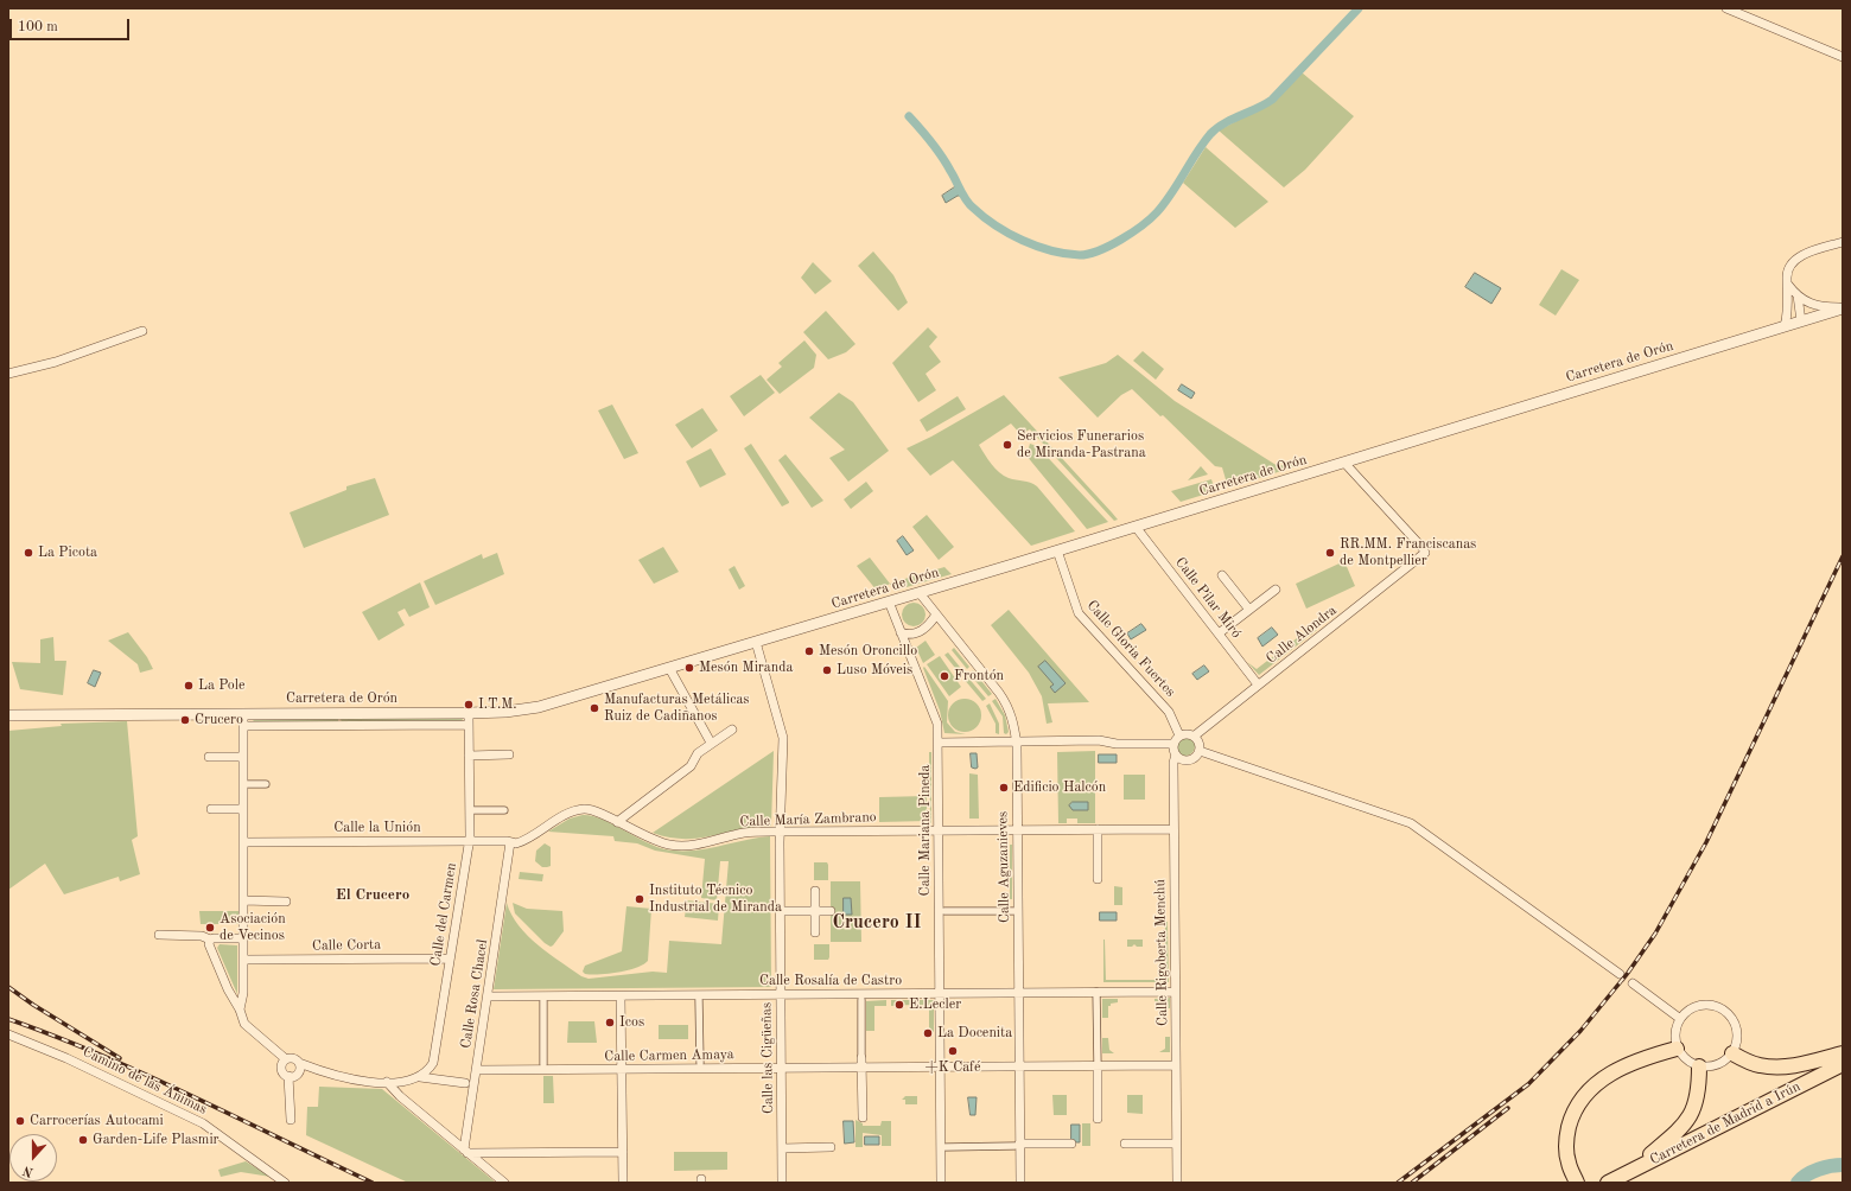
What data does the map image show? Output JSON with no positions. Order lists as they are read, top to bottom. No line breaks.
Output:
{"streets":{"highway":["Carretera de Madrid a Irún"],"street":["Carretera de Orón","Calle Pilar Miró","Calle Alondra","Calle Gloria Fuertes","Calle María Zambrano","Calle la Unión","Calle Mariana Pineda","Calle Aguzanieves","Calle del Carmen","Calle Corta","Calle Rigoberta Menchú","Calle Rosalía de Castro","Calle Rosa Chacel","Calle Carmen Amaya","Calle las Cigüeñas","Camino de las Ánimas"]},"crossings":[["Carretera de Orón","Calle Pilar Miró"],["Carretera de Orón","Calle Alondra"],["Carretera de Orón","Calle Gloria Fuertes"],["Carretera de Orón","Calle Mariana Pineda"],["Carretera de Orón","Calle Aguzanieves"],["Carretera de Orón","Calle del Carmen"],["Carretera de Orón","Calle las Cigüeñas"],["Calle Pilar Miró","Calle Alondra"],["Calle Alondra","Calle Gloria Fuertes"],["Calle Alondra","Calle Rigoberta Menchú"],["Calle Gloria Fuertes","Calle Rigoberta Menchú"],["Calle María Zambrano","Calle la Unión"],["Calle María Zambrano","Calle Mariana Pineda"],["Calle María Zambrano","Calle Aguzanieves"],["Calle María Zambrano","Calle Rigoberta Menchú"],["Calle María Zambrano","Calle Rosa Chacel"],["Calle María Zambrano","Calle las Cigüeñas"],["Calle la Unión","Calle del Carmen"],["Calle la Unión","Calle Rosa Chacel"],["Calle Mariana Pineda","Calle Rosalía de Castro"],["Calle Mariana Pineda","Calle Carmen Amaya"],["Calle Aguzanieves","Calle Rosalía de Castro"],["Calle Aguzanieves","Calle Carmen Amaya"],["Calle del Carmen","Calle Corta"],["Calle Rigoberta Menchú","Calle Rosalía de Castro"],["Calle Rigoberta Menchú","Calle Carmen Amaya"],["Calle Rosalía de Castro","Calle Rosa Chacel"],["Calle Rosalía de Castro","Calle las Cigüeñas"],["Calle Rosa Chacel","Calle Carmen Amaya"],["Calle Carmen Amaya","Calle las Cigüeñas"]],"districts":["El Crucero","Crucero II"],"places":["Servicios Funerarios de Miranda-Pastrana","La Picota","RR.MM. Franciscanas de Montpellier","Mesón Oroncillo","Mesón Miranda","Luso Móveis","Frontón","La Pole","I.T.M.","Manufacturas Metálicas Ruiz de Cadiñanos","Crucero","Edificio Halcón","Instituto Técnico Industrial de Miranda","Asociación de Vecinos","E.Lecler","Icos","La Docenita","+K Café","Carrocerías Autocami","Garden-Life Plasmir"],"scale_bar":"100 m","north":"bottom"}
